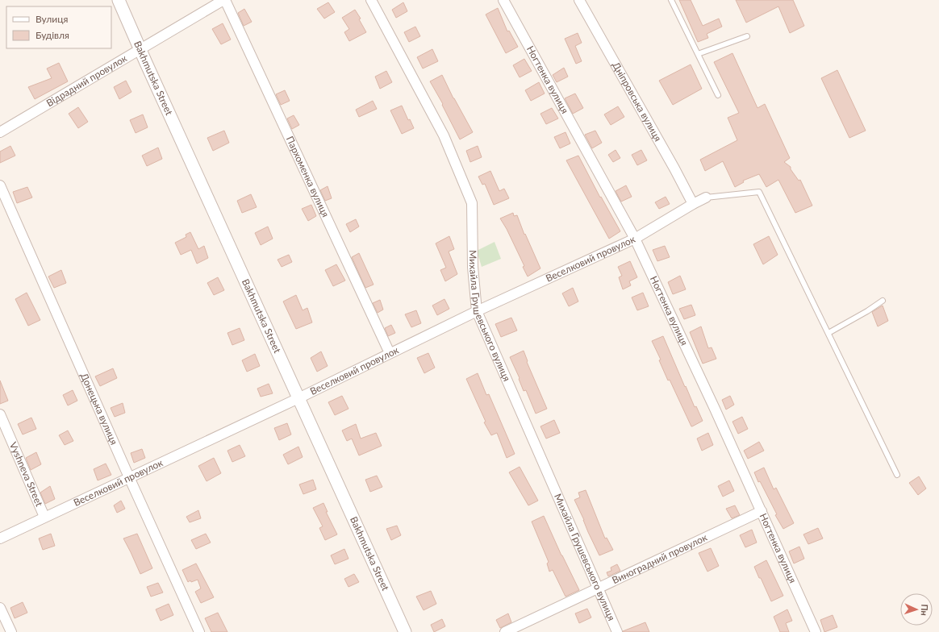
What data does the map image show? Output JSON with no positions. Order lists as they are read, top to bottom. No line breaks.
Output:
{"streets":{"street":["Bakhmutska Street","Ногтенка вулиця","Відрадний провулок","Дніпровська вулиця","Пархоменка вулиця","Веселковий провулок","Михайла Грушевського вулиця","Донецька вулиця","Vyshneva Street","Виноградний провулок"]},"crossings":[["Bakhmutska Street","Відрадний провулок"],["Bakhmutska Street","Веселковий провулок"],["Ногтенка вулиця","Веселковий провулок"],["Ногтенка вулиця","Виноградний провулок"],["Відрадний провулок","Пархоменка вулиця"],["Дніпровська вулиця","Веселковий провулок"],["Пархоменка вулиця","Веселковий провулок"],["Веселковий провулок","Михайла Грушевського вулиця"],["Веселковий провулок","Донецька вулиця"],["Веселковий провулок","Vyshneva Street"],["Михайла Грушевського вулиця","Виноградний провулок"]],"legend":["Вулиця","Будівля"],"north":"right"}
